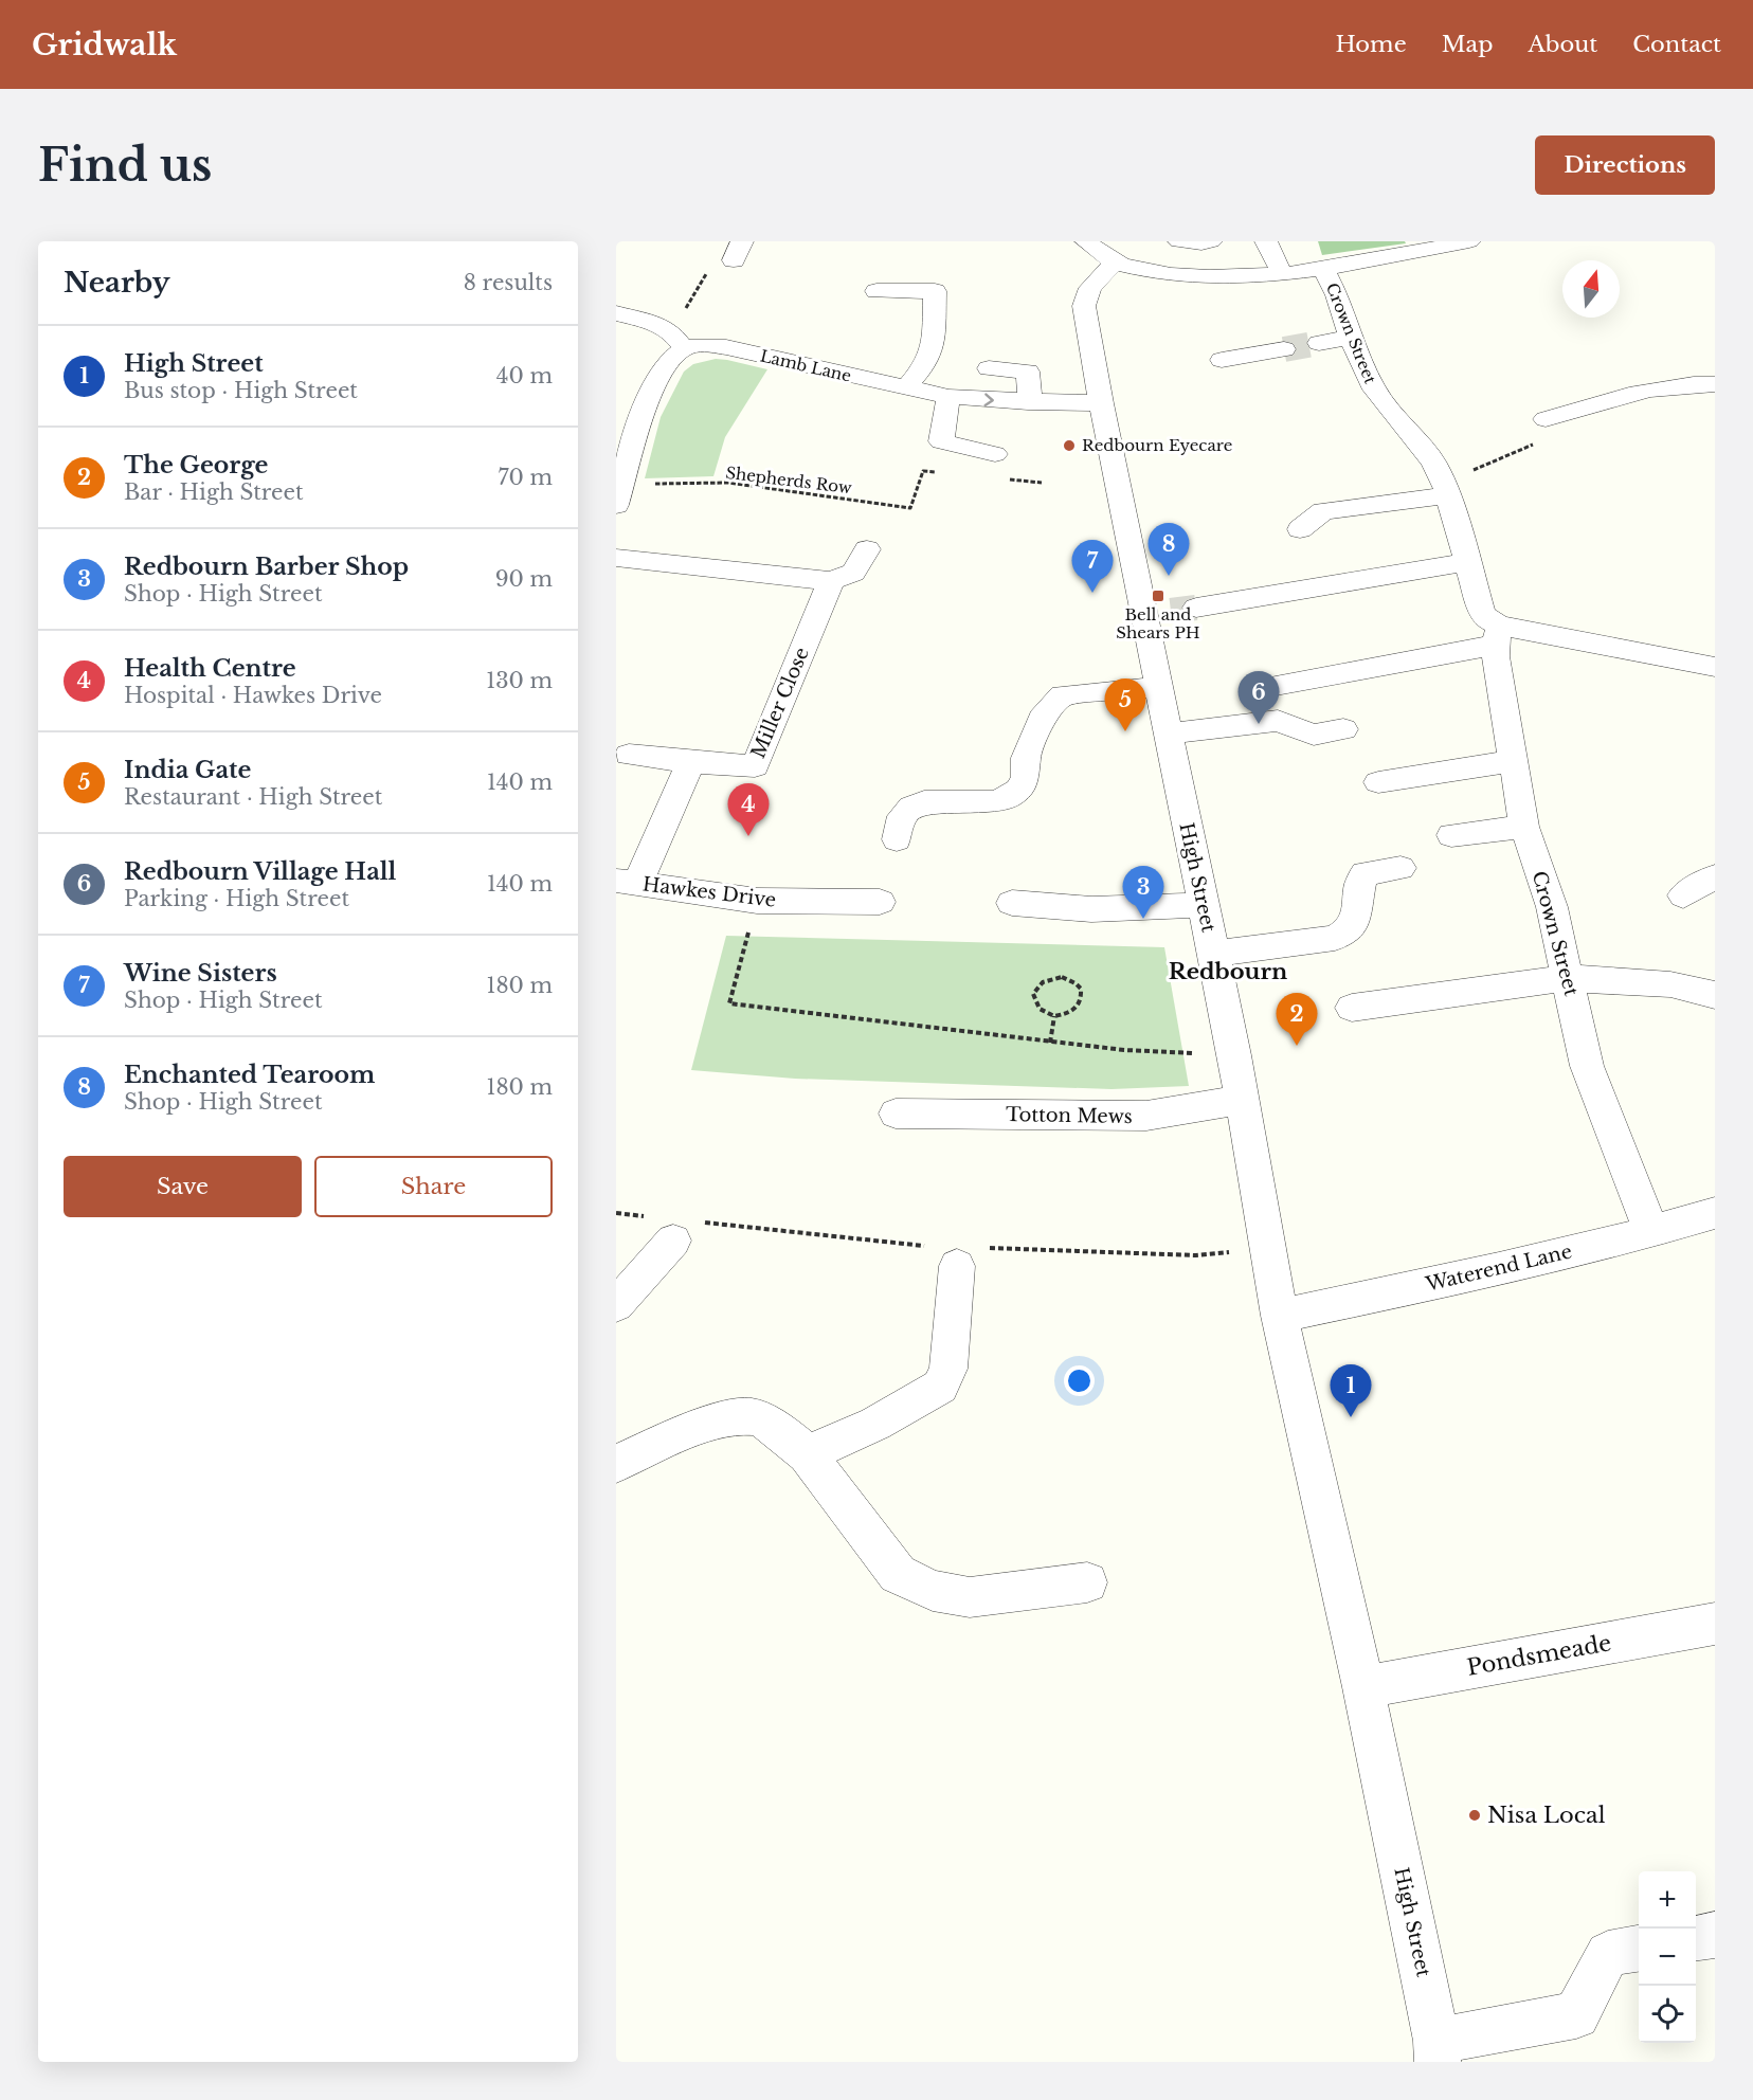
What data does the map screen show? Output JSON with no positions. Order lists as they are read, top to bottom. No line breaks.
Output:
{"streets":{"street":["Crown Street","Lamb Lane","Miller Close","High Street","Hawkes Drive","Totton Mews","Waterend Lane","Pondsmeade"],"path":["Shepherds Row"]},"crossings":[["Crown Street","Waterend Lane"],["Lamb Lane","High Street"],["High Street","Totton Mews"],["High Street","Waterend Lane"],["High Street","Pondsmeade"]],"districts":["Redbourn"],"places":{"other":["Redbourn Eyecare","Nisa Local"],"transit":["Bell and Shears PH"]},"north":"top","page":{"header":"Gridwalk","nav":["Home","Map","About","Contact"],"buttons":["Directions",["Save","Share"]],"title":"Find us","heading":["Nearby","8 results"],"list":[{"mark":"1","name":"High Street","note":"Bus stop · High Street","value":"40 m"},{"mark":"2","name":"The George","note":"Bar · High Street","value":"70 m"},{"mark":"3","name":"Redbourn Barber Shop","note":"Shop · High Street","value":"90 m"},{"mark":"4","name":"Health Centre","note":"Hospital · Hawkes Drive","value":"130 m"},{"mark":"5","name":"India Gate","note":"Restaurant · High Street","value":"140 m"},{"mark":"6","name":"Redbourn Village Hall","note":"Parking · High Street","value":"140 m"},{"mark":"7","name":"Wine Sisters","note":"Shop · High Street","value":"180 m"},{"mark":"8","name":"Enchanted Tearoom","note":"Shop · High Street","value":"180 m"}],"pins":["8","7","6","5","4","3","2","1"],"map_buttons":["+","−"]}}
